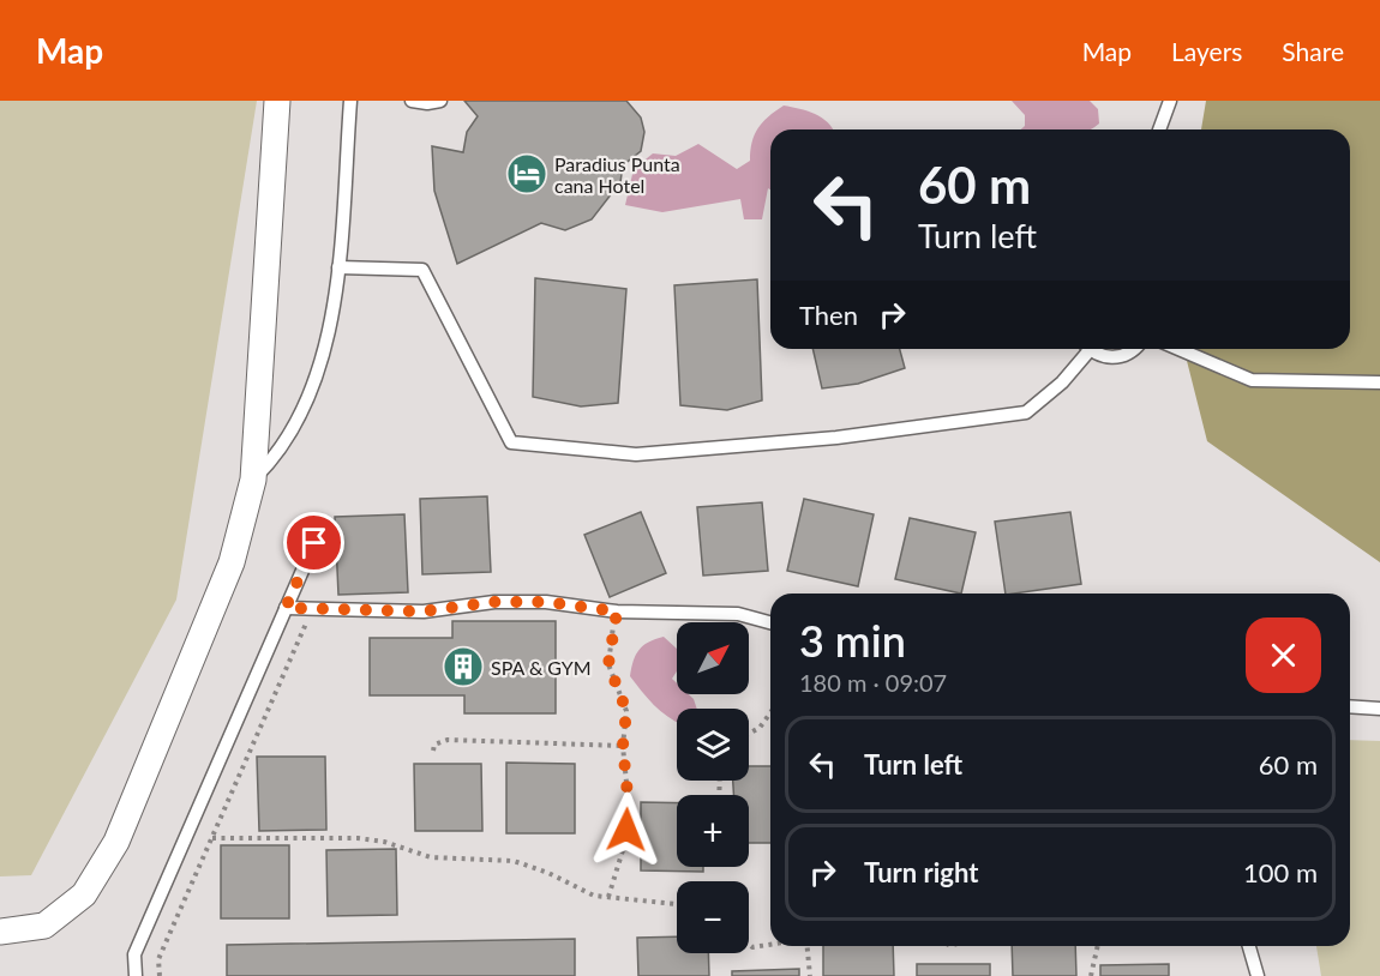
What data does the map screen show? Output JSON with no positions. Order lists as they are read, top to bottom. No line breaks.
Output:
{"places":{"hotel":["Paradius Punta cana Hotel"],"building":["SPA & GYM"]},"north":"top right","page":{"header":"Map","nav":["Map","Layers","Share"],"turn":["60 m","Turn left"],"then":"Then","heading":["3 min","180 m · 09:07"],"map_buttons":["+","−"],"list":[{"name":"Turn left","value":"60 m"},{"name":"Turn right","value":"100 m"}]}}
